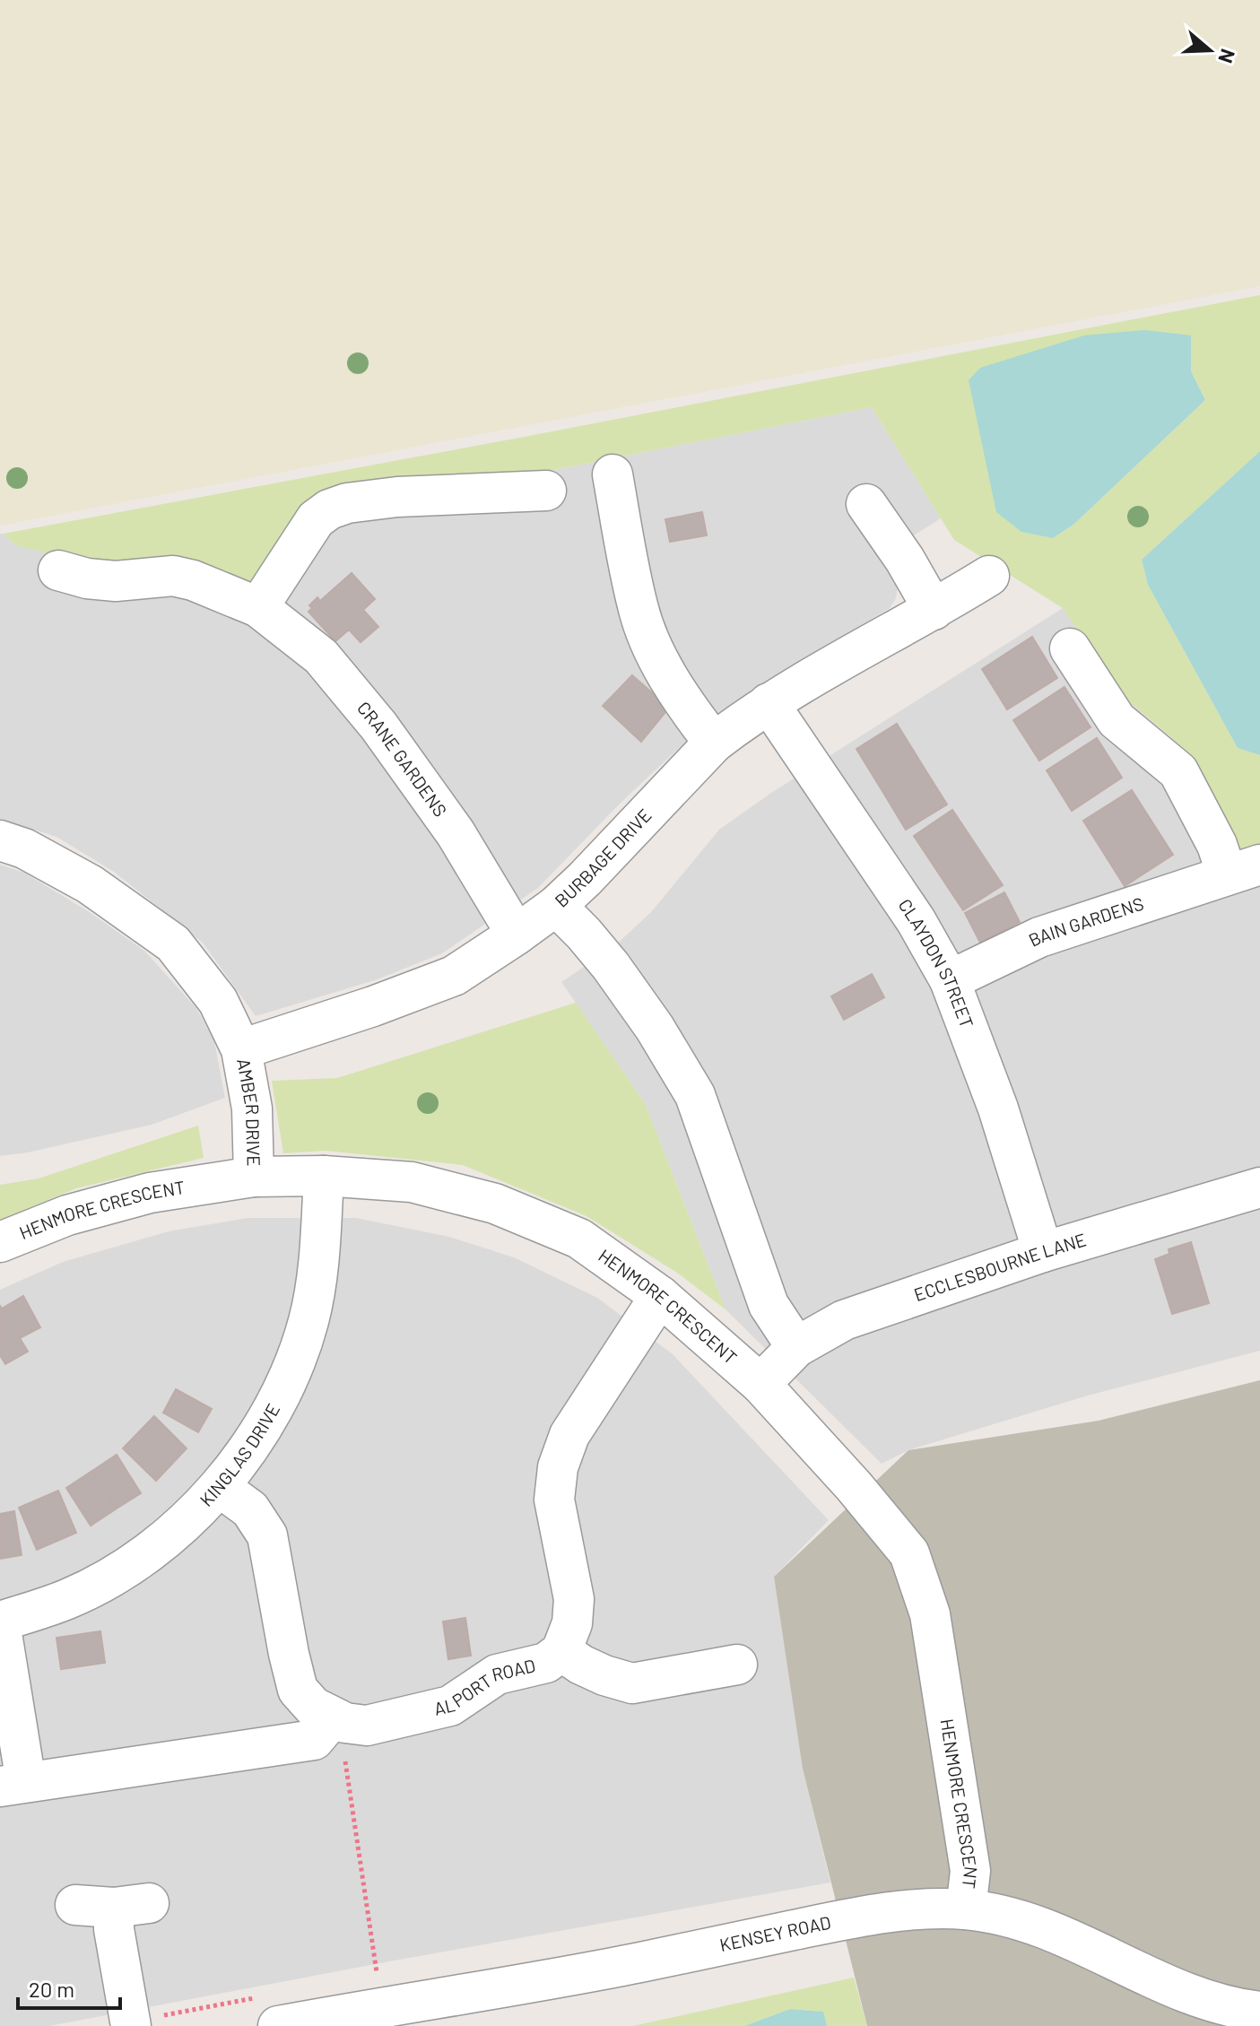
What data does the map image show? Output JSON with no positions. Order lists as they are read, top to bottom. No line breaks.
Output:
{"streets":{"street":["CRANE GARDENS","BURBAGE DRIVE","BAIN GARDENS","CLAYDON STREET","AMBER DRIVE","HENMORE CRESCENT","ECCLESBOURNE LANE","KINGLAS DRIVE","ALPORT ROAD","KENSEY ROAD"]},"crossings":[["CRANE GARDENS","BURBAGE DRIVE"],["BURBAGE DRIVE","CLAYDON STREET"],["BURBAGE DRIVE","AMBER DRIVE"],["BAIN GARDENS","CLAYDON STREET"],["CLAYDON STREET","ECCLESBOURNE LANE"],["AMBER DRIVE","HENMORE CRESCENT"],["HENMORE CRESCENT","ECCLESBOURNE LANE"],["HENMORE CRESCENT","KINGLAS DRIVE"],["HENMORE CRESCENT","KENSEY ROAD"]],"scale_bar":"20 m","north":"right"}
